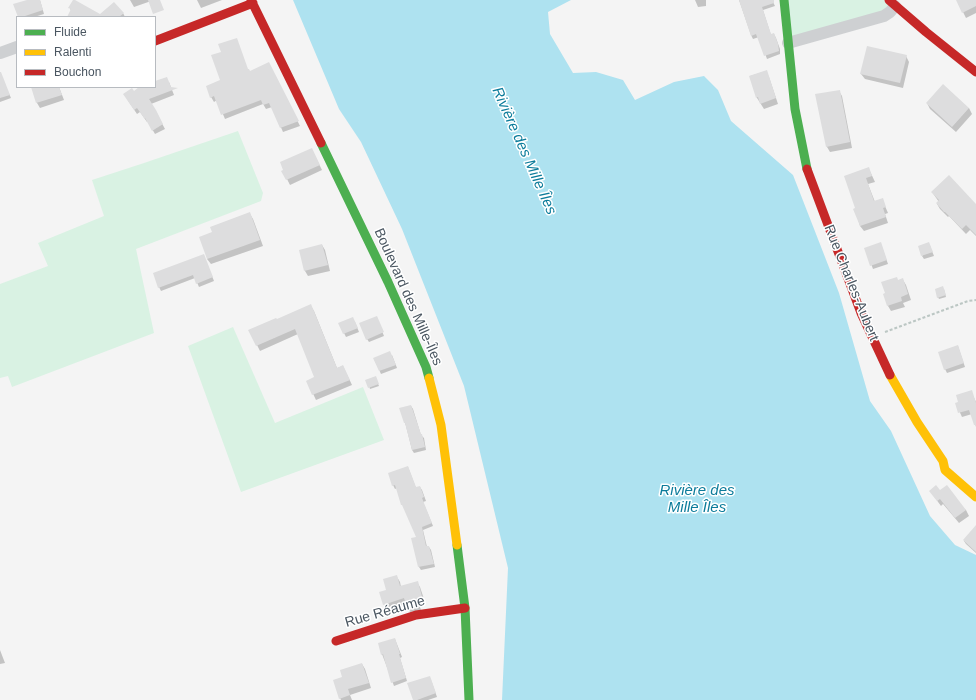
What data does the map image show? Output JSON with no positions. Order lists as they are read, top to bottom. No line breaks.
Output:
{"streets":{"street":["Rue Charles-Aubert","Boulevard des Mille-Îles","Rue Réaume"]},"crossings":[["Boulevard des Mille-Îles","Rue Réaume"]],"water":["Rivière des Mille Îles"],"legend":["Fluide","Ralenti","Bouchon"]}
